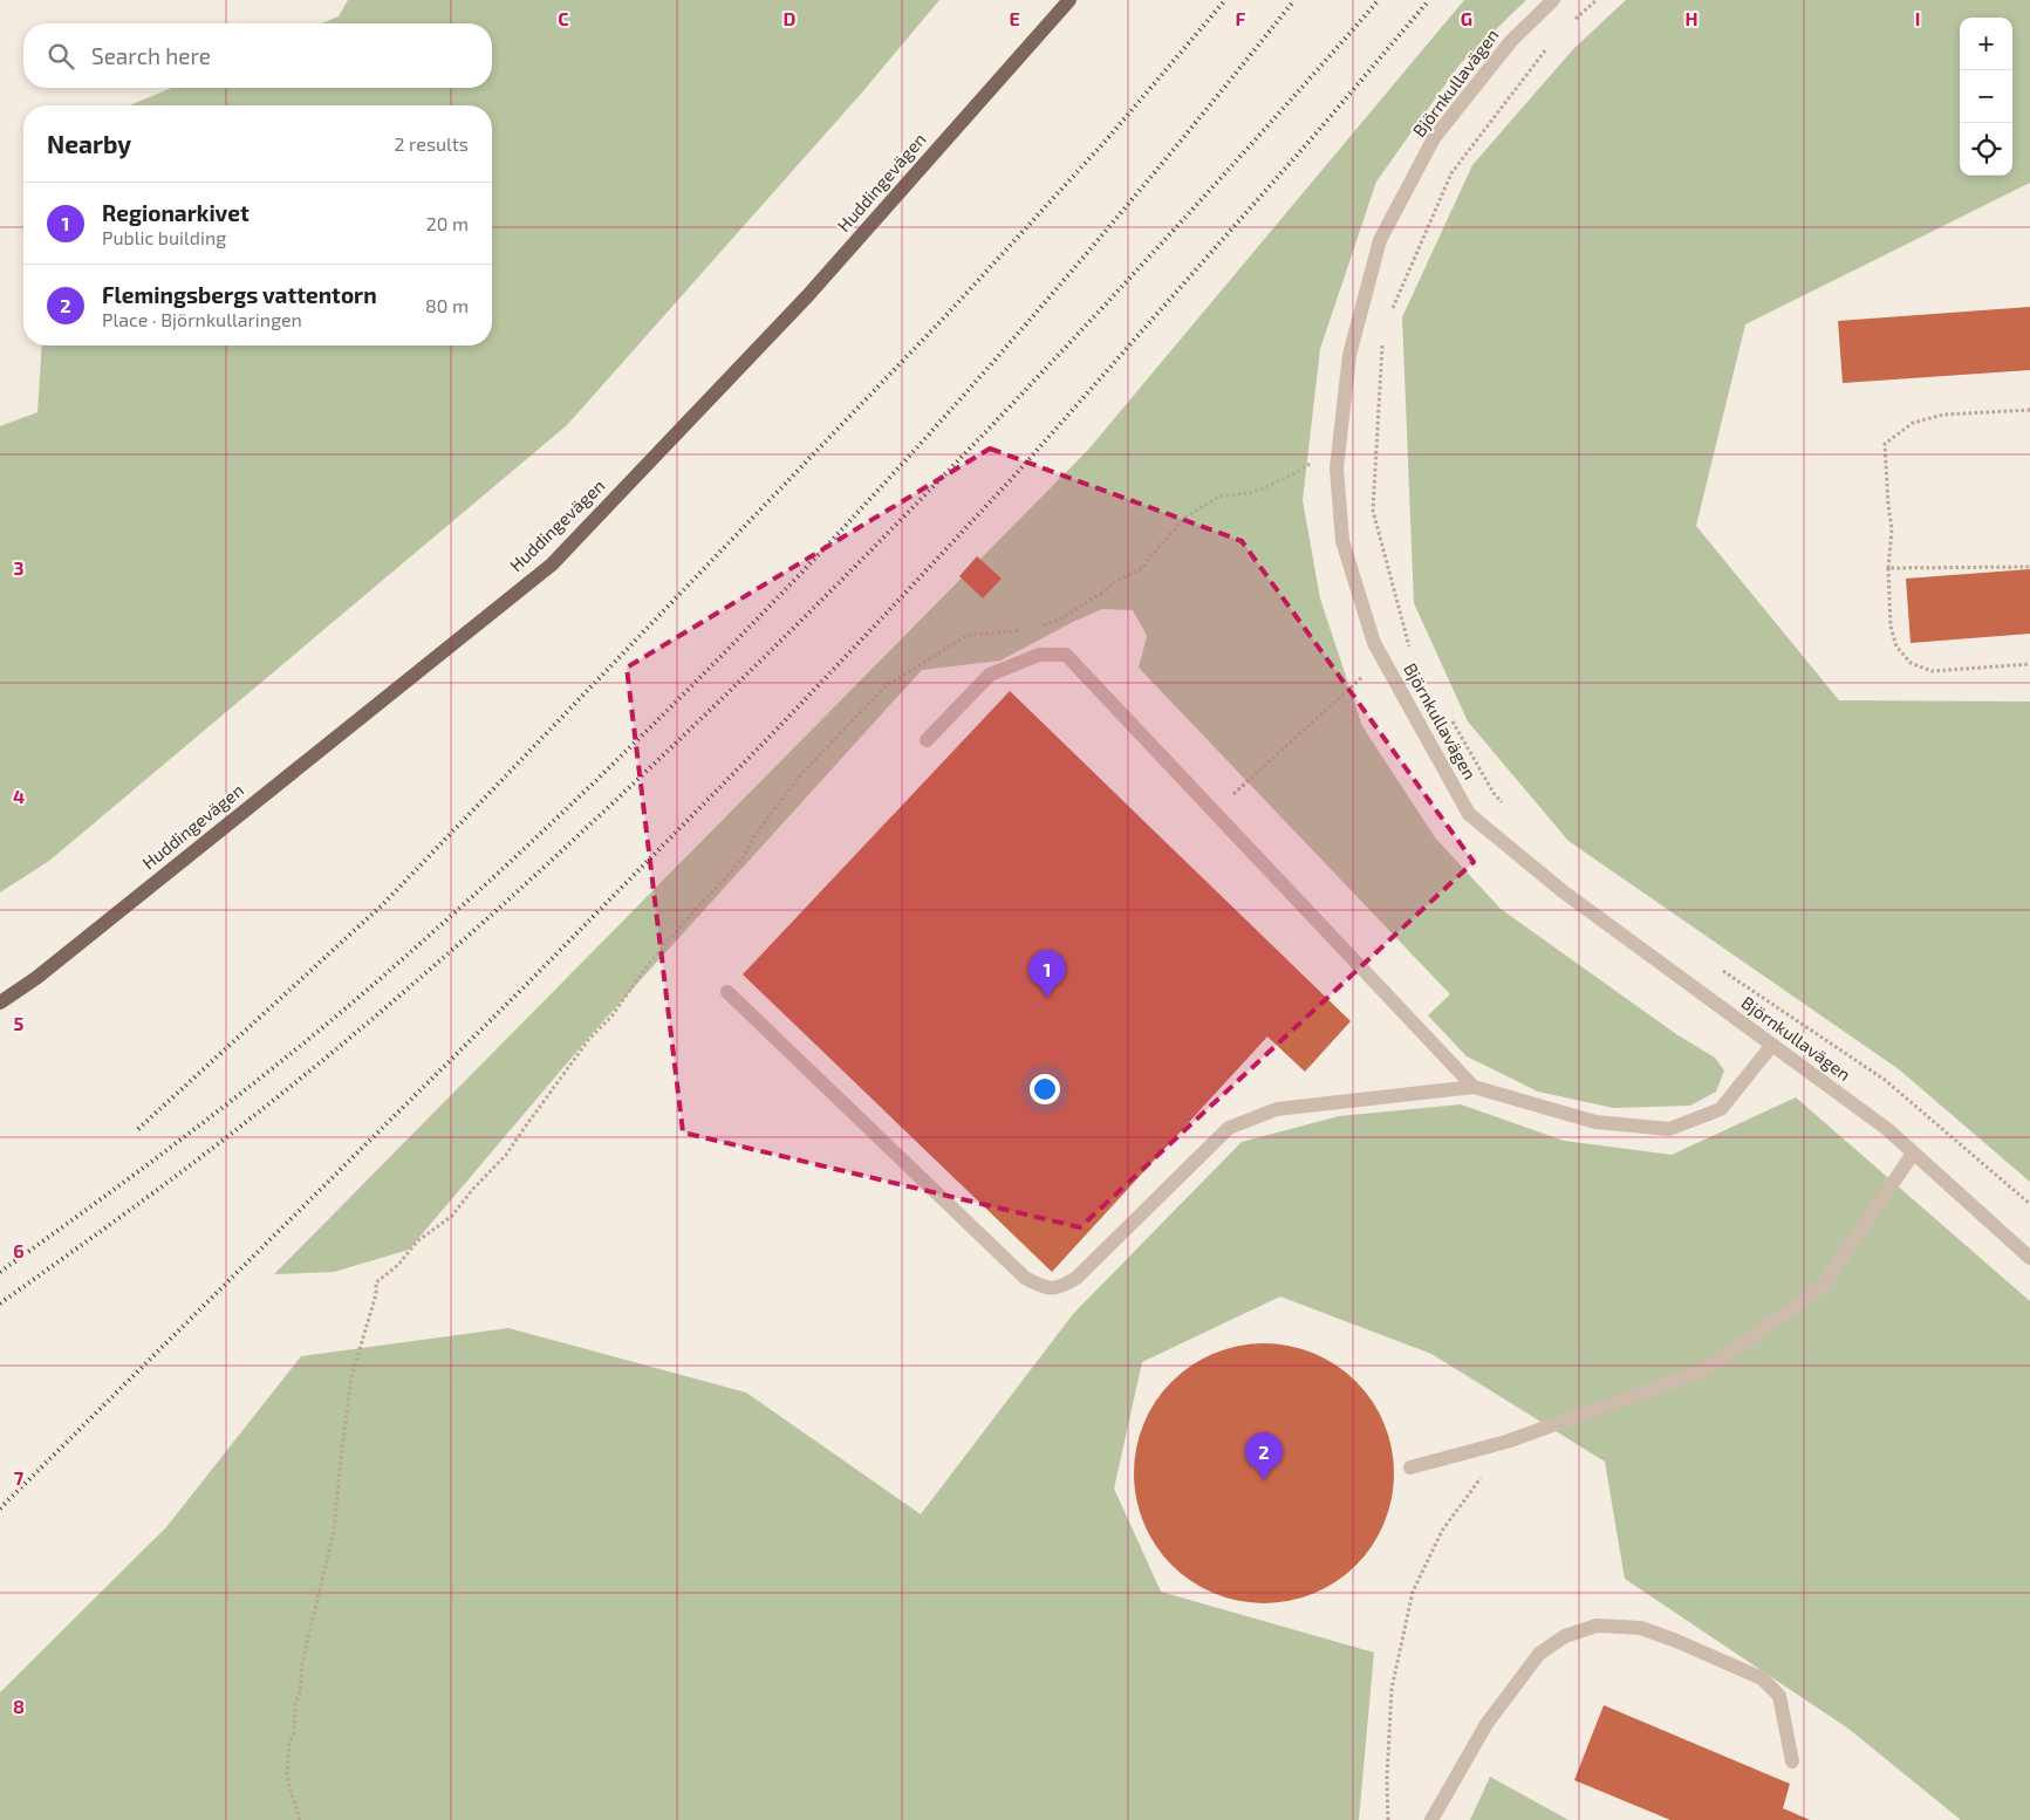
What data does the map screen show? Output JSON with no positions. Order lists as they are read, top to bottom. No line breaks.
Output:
{"streets":{"main road":["Huddingevägen"],"street":["Björnkullavägen"]},"page":{"map_buttons":["+","−"],"search":"Search here","heading":["Nearby","2 results"],"list":[{"mark":"1","name":"Regionarkivet","note":"Public building","value":"20 m"},{"mark":"2","name":"Flemingsbergs vattentorn","note":"Place · Björnkullaringen","value":"80 m"}],"pins":["1","2"]},"grid":{"columns":["C","D","E","F","G","H","I"],"rows":["3","4","5","6","7","8"]}}
